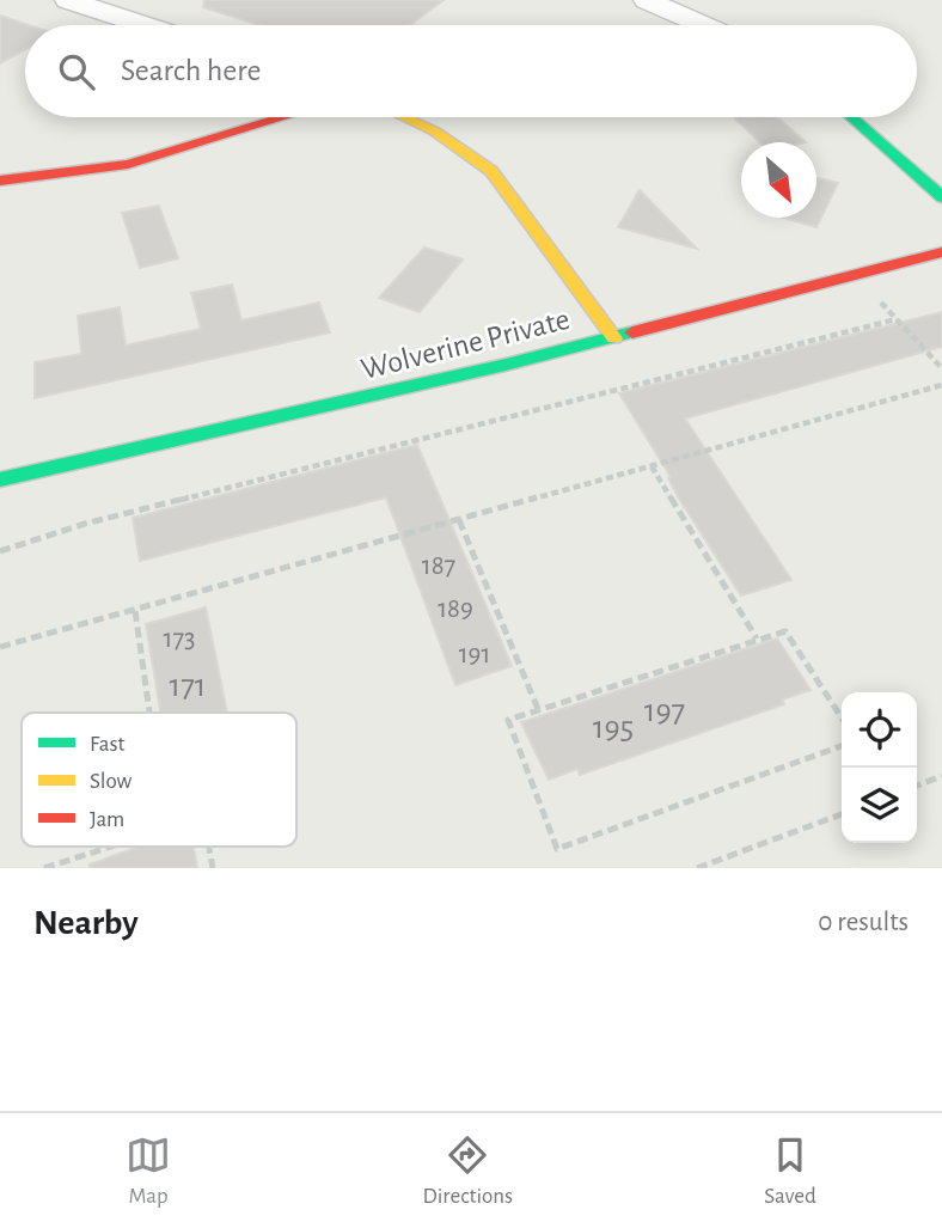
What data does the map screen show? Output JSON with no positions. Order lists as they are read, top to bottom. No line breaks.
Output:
{"streets":{"street":["Wolverine Private"]},"house_numbers":["187","189","173","191","171","197","195"],"legend":["Fast","Slow","Jam"],"north":"bottom right","page":{"search":"Search here","heading":["Nearby","0 results"],"nav":["Map","Directions","Saved"]}}
